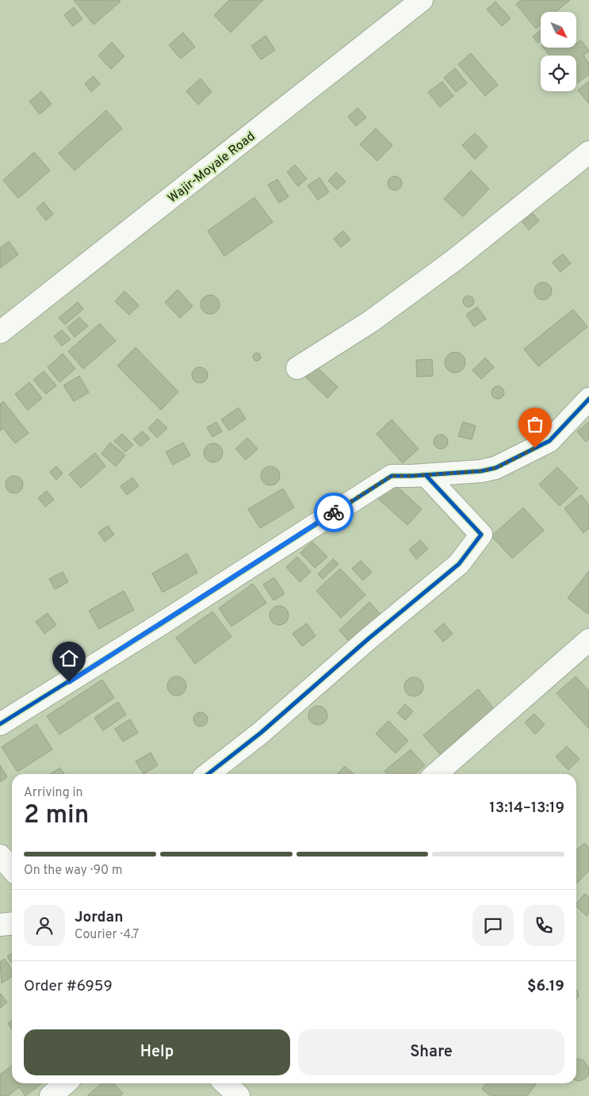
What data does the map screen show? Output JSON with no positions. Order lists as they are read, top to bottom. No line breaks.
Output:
{"streets":{"street":["Wajir-Moyale Road"]},"north":"bottom right","page":{"heading":["2 min","Arriving in","13:14–13:19"],"panel":["Jordan","Courier · 4.7","Order #6959","$6.19"],"bar":"On the way · 90 m","buttons":["Help","Share"]}}
